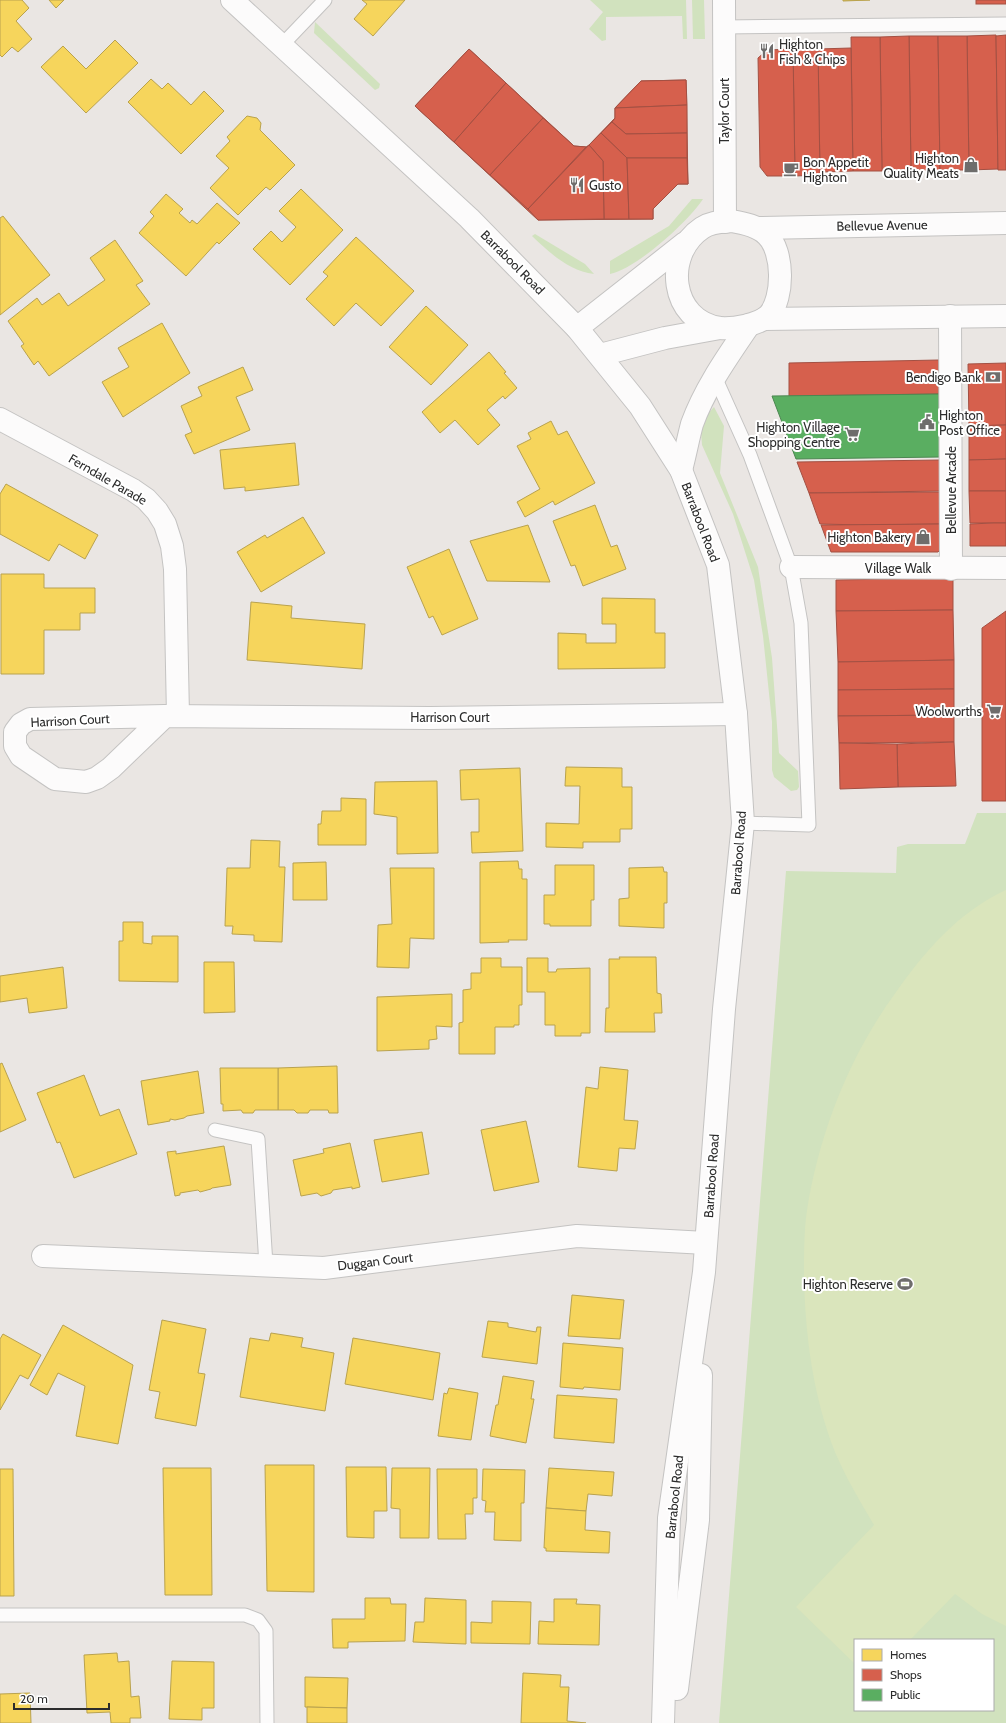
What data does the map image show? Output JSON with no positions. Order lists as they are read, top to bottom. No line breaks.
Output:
{"streets":{"street":["Taylor Court","Bellevue Avenue","Barrabool Road","Ferndale Parade","Bellevue Arcade","Village Walk","Harrison Court","Duggan Court"]},"crossings":[["Taylor Court","Bellevue Avenue"],["Bellevue Avenue","Barrabool Road"],["Bellevue Avenue","Bellevue Arcade"],["Barrabool Road","Harrison Court"],["Barrabool Road","Duggan Court"],["Ferndale Parade","Harrison Court"],["Bellevue Arcade","Village Walk"]],"places":{"restaurant":["Highton Fish & Chips","Gusto"],"shop":["Highton Quality Meats","Highton Bakery"],"cafe":["Bon Appetit Highton"],"bank":["Bendigo Bank"],"public building":["Highton Post Office"],"supermarket":["Highton Village Shopping Centre","Woolworths"],"sports":["Highton Reserve"]},"legend":["Homes","Shops","Public"],"scale_bar":"20 m"}
